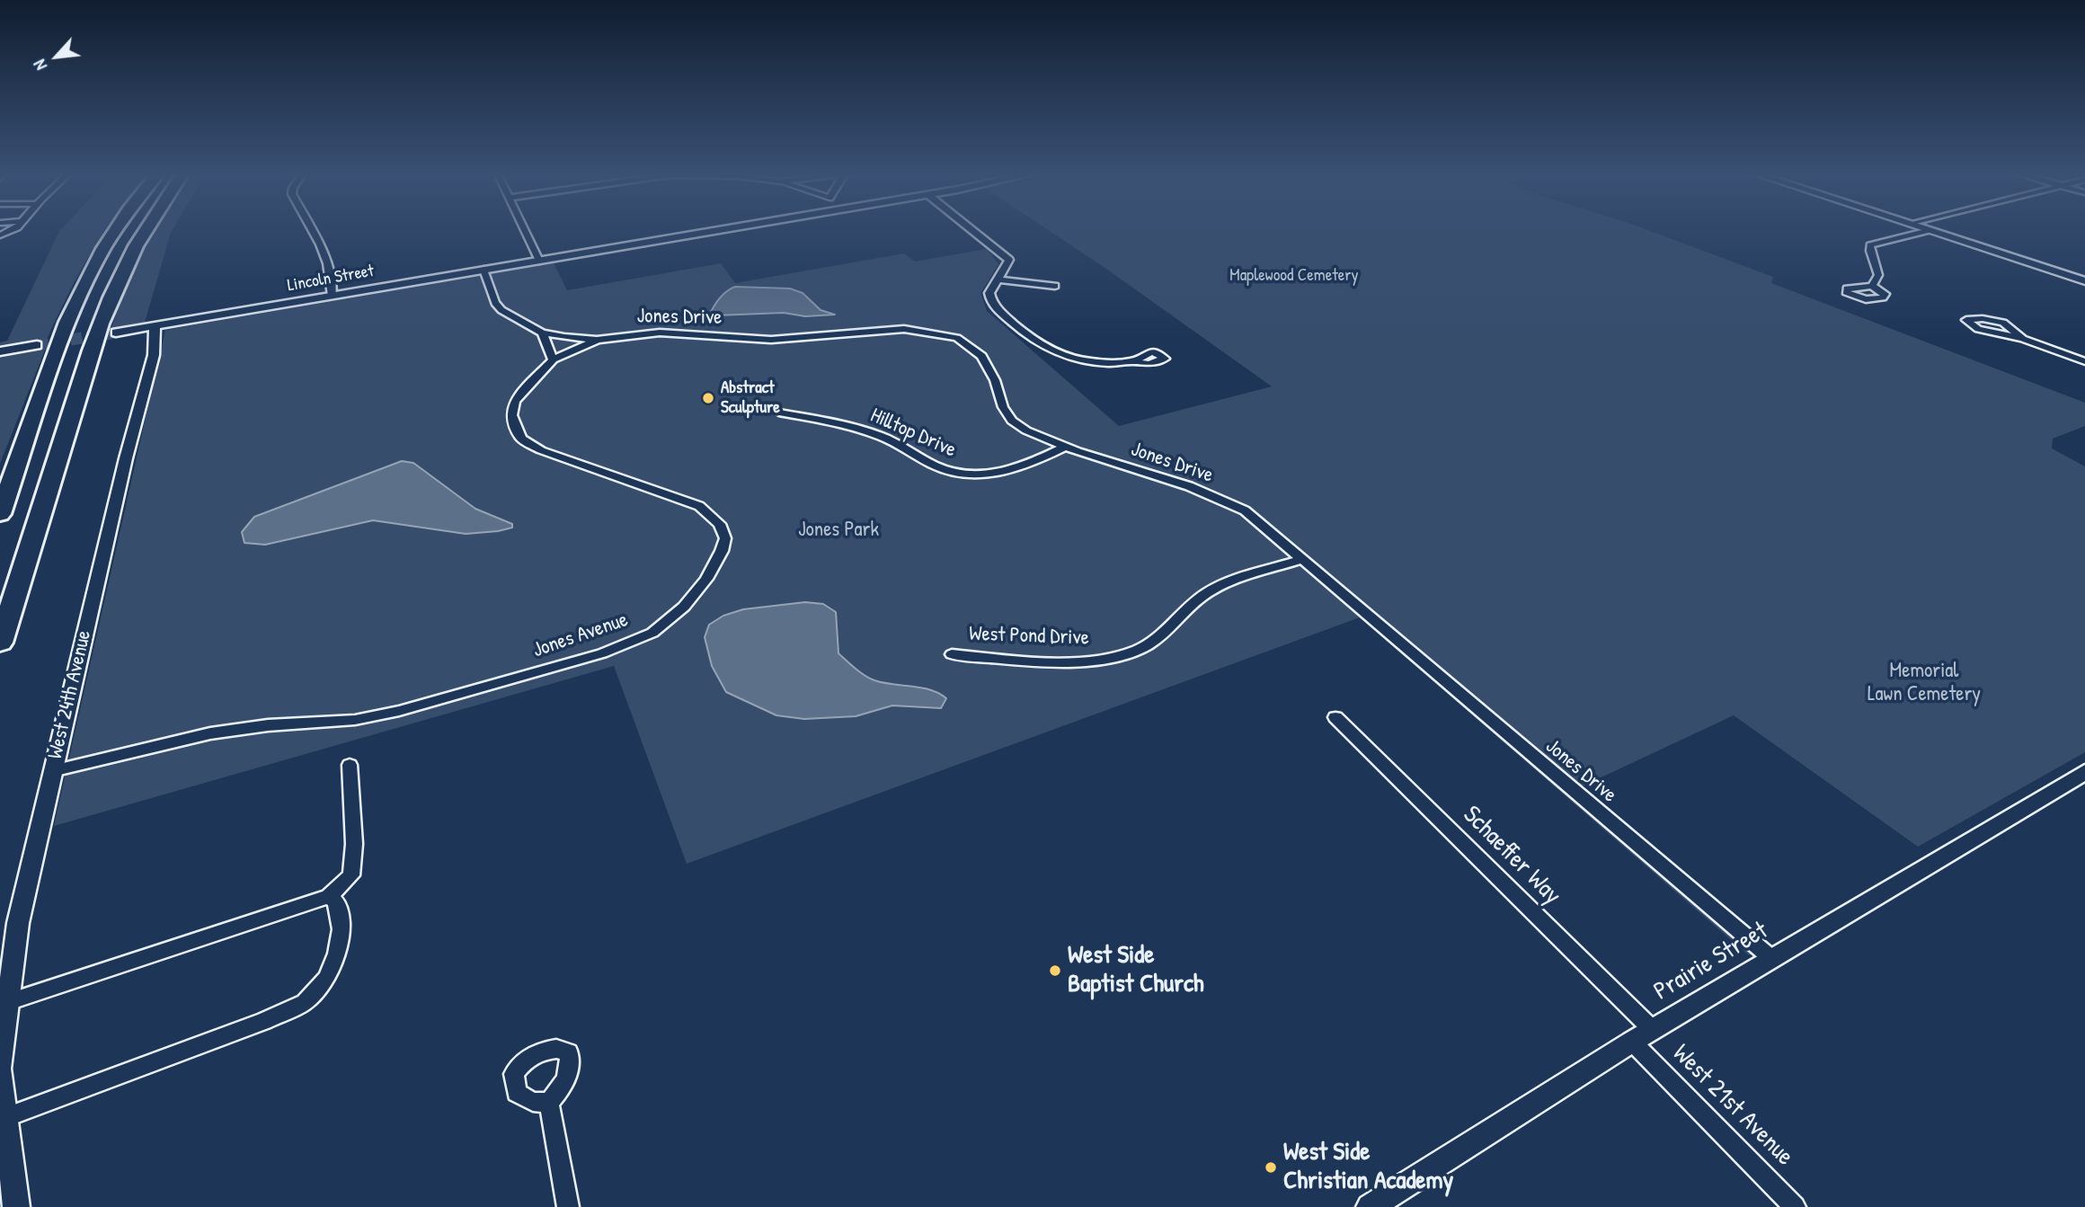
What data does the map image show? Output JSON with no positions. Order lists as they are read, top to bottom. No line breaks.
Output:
{"streets":{"street":["Lincoln Street","Jones Drive","Hilltop Drive","Jones Avenue","West Pond Drive","West 24th Avenue","Schaeffer Way","Prairie Street","West 21st Avenue"]},"crossings":[["Lincoln Street","Jones Drive"],["Lincoln Street","West 24th Avenue"],["Jones Drive","Hilltop Drive"],["Jones Drive","West Pond Drive"],["Jones Drive","Prairie Street"],["Jones Avenue","West 24th Avenue"],["Schaeffer Way","Prairie Street"],["Prairie Street","West 21st Avenue"]],"parks":["Maplewood Cemetery","Jones Park","Memorial Lawn Cemetery"],"places":["Abstract Sculpture","West Side Baptist Church","West Side Christian Academy"],"north":"bottom left"}
